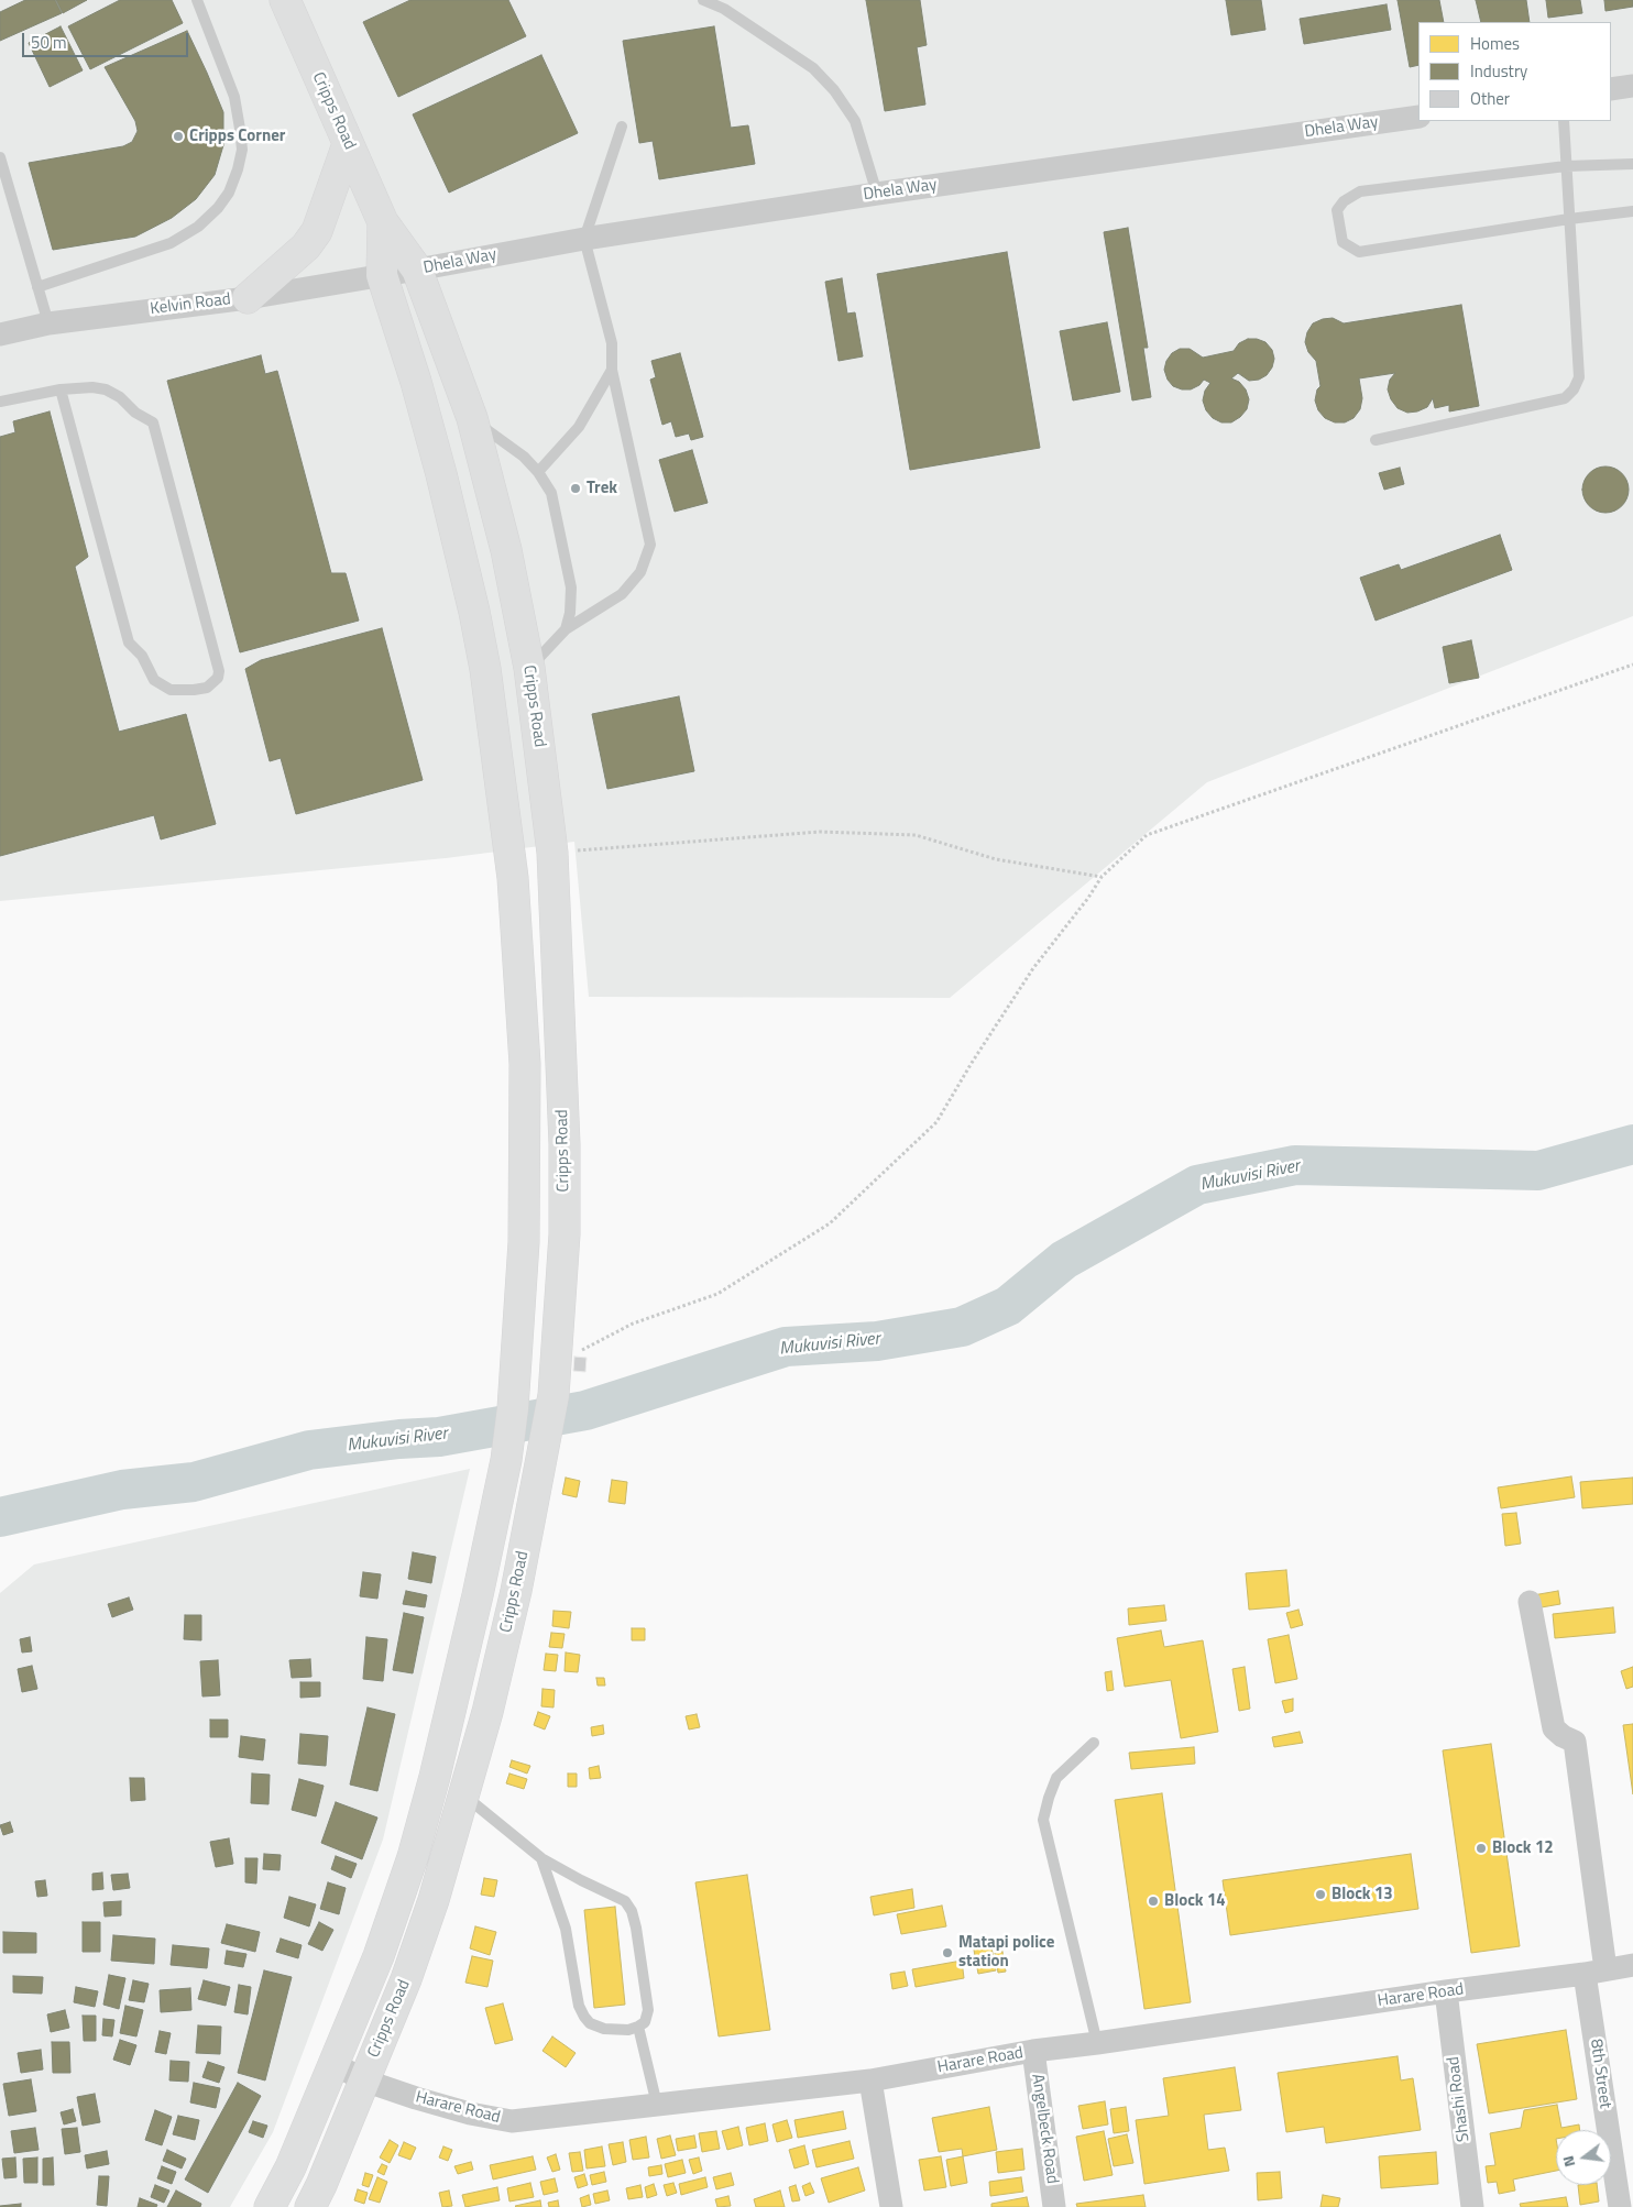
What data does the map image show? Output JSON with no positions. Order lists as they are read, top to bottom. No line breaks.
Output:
{"streets":{"main road":["Cripps Road"],"street":["Dhela Way","Kelvin Road","Harare Road","8th Street","Shashi Road","Angelbeck Road"]},"crossings":[["Cripps Road","Dhela Way"],["Cripps Road","Kelvin Road"],["Cripps Road","Harare Road"],["Dhela Way","Kelvin Road"],["Harare Road","8th Street"],["Harare Road","Shashi Road"],["Harare Road","Angelbeck Road"]],"water":["Mukuvisi River"],"places":["Cripps Corner","Trek","Block 12","Block 13","Block 14","Matapi police station"],"legend":["Homes","Industry","Other"],"scale_bar":"50 m","north":"left"}
